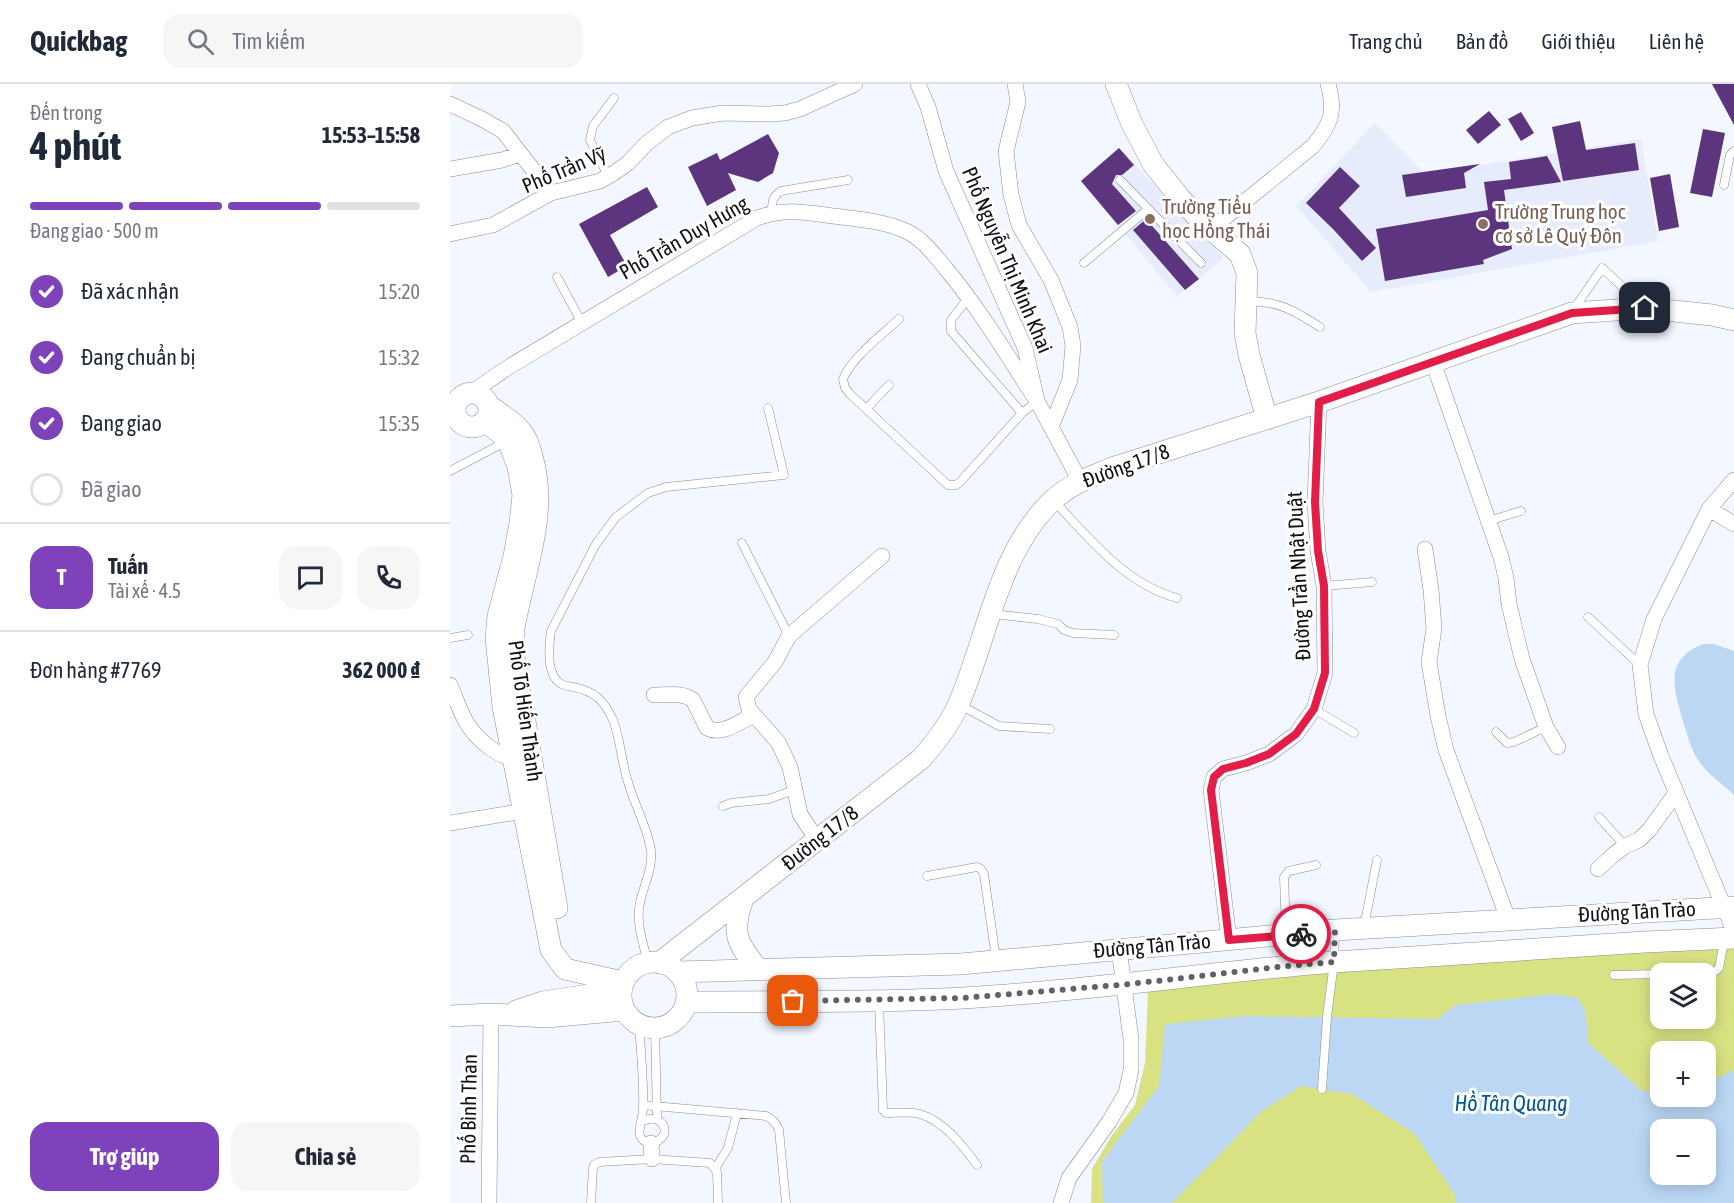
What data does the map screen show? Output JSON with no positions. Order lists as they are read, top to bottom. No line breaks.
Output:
{"streets":{"street":["Phố Trần Vỹ","Phố Trần Duy Hưng","Phố Nguyễn Thị Minh Khai","Đường 17/8","Đường Trần Nhật Duật","Phố Tô Hiến Thành","Đường Tân Trào","Phố Bình Than"]},"crossings":[["Phố Trần Duy Hưng","Phố Nguyễn Thị Minh Khai"],["Phố Trần Duy Hưng","Phố Tô Hiến Thành"],["Phố Nguyễn Thị Minh Khai","Đường 17/8"],["Đường 17/8","Đường Trần Nhật Duật"],["Đường 17/8","Đường Tân Trào"],["Đường Trần Nhật Duật","Đường Tân Trào"]],"water":["Hồ Tân Quang"],"places":["Trường Tiểu học Hồng Thái","Trường Trung học cơ sở Lê Quý Đôn"],"page":{"header":"Quickbag","search":"Tìm kiếm","nav":["Trang chủ","Bản đồ","Giới thiệu","Liên hệ"],"heading":["4 phút","Đến trong","15:53–15:58"],"panel":["Tuấn","Tài xế · 4.5","Đơn hàng #7769","362 000 ₫"],"bar":"Đang giao · 500 m","list":[["Đã xác nhận","15:20"],["Đang chuẩn bị","15:32"],["Đang giao","15:35"],"Đã giao"],"round":"T","map_buttons":["+","−"],"buttons":["Trợ giúp","Chia sẻ"]}}
